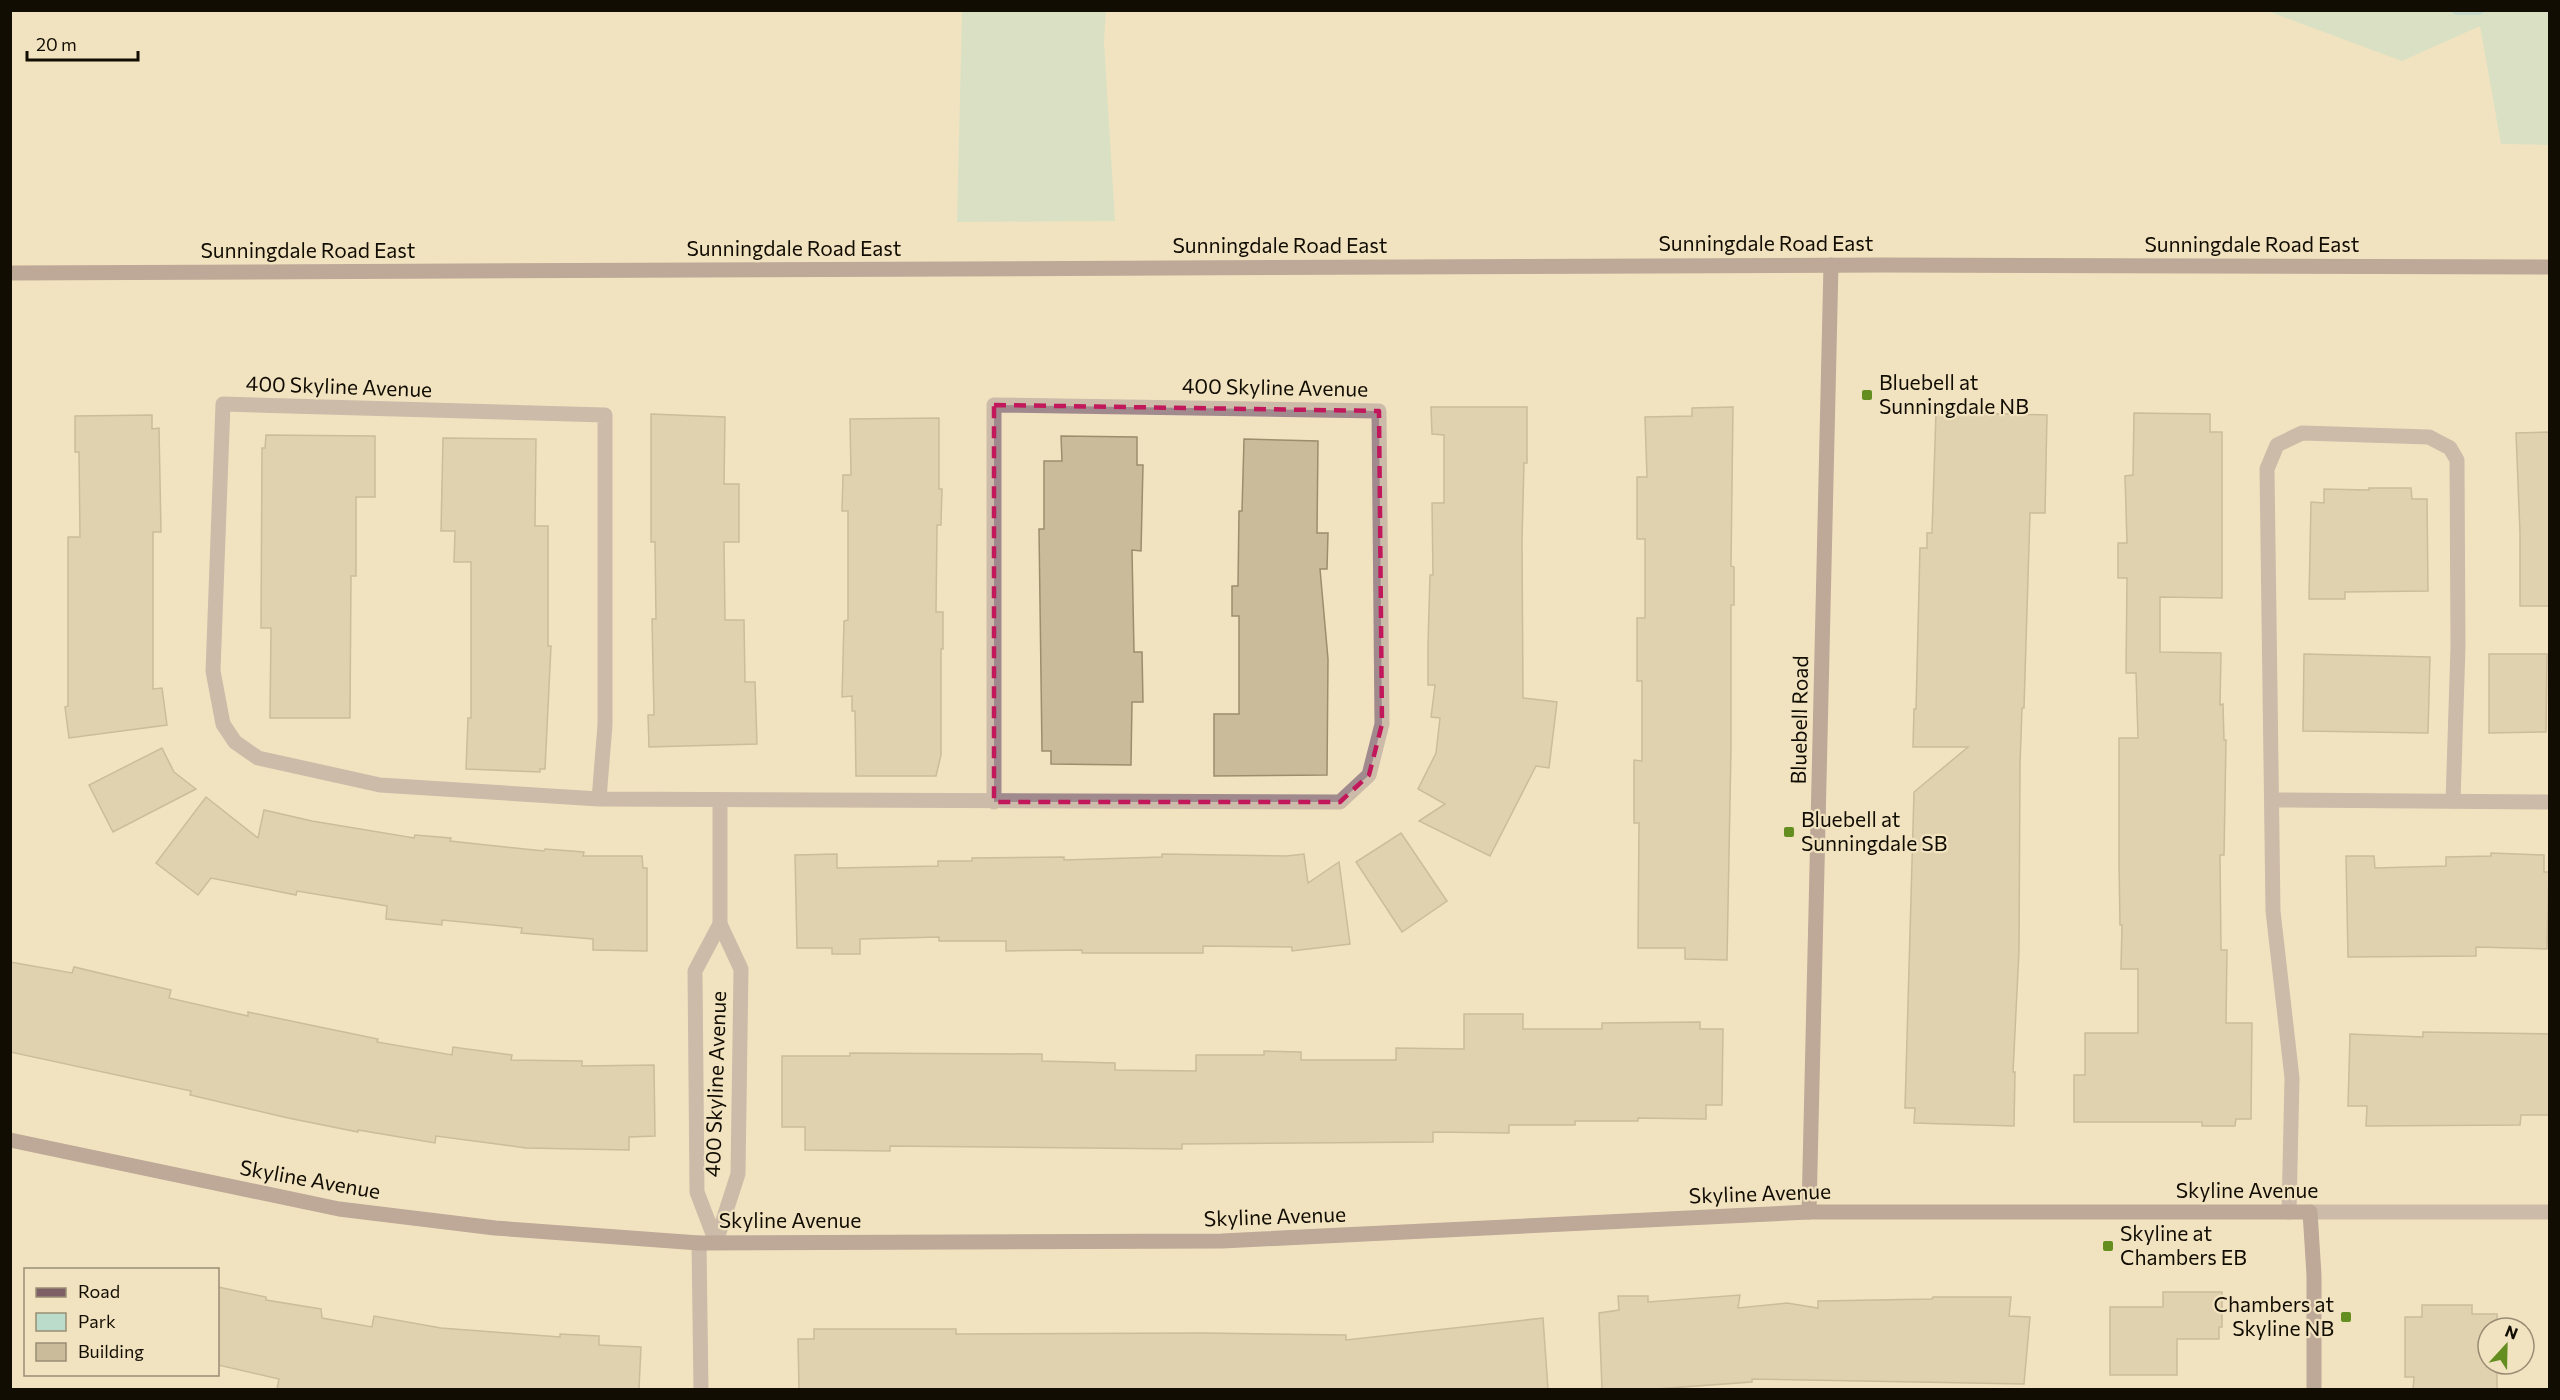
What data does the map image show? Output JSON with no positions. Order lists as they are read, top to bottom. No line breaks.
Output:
{"streets":{"street":["Sunningdale Road East","400 Skyline Avenue","Bluebell Road","Skyline Avenue"]},"crossings":[["Sunningdale Road East","Bluebell Road"],["400 Skyline Avenue","Skyline Avenue"],["Bluebell Road","Skyline Avenue"]],"places":{"transit":["Bluebell at Sunningdale NB","Bluebell at Sunningdale SB","Skyline at Chambers EB","Chambers at Skyline NB"]},"legend":["Road","Park","Building"],"scale_bar":"20 m","north":"top"}
